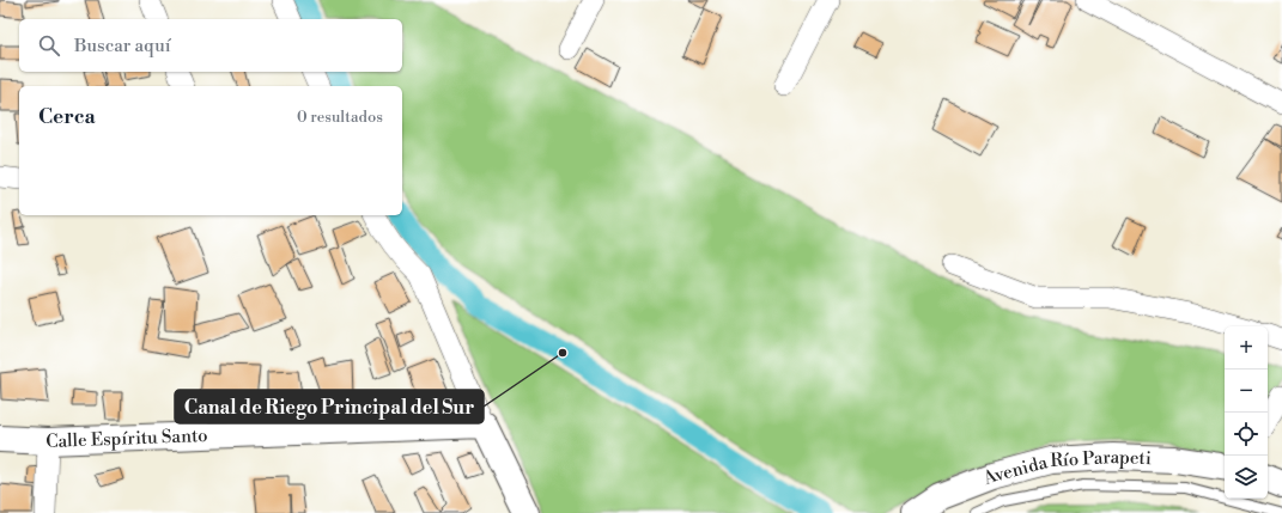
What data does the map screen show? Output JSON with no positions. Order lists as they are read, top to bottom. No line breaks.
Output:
{"streets":{"main road":["Calle Espíritu Santo","Avenida Río Parapeti"]},"places":["Canal de Riego Principal del Sur"],"page":{"search":"Buscar aquí","heading":["Cerca","0 resultados"],"map_buttons":["+","−"]}}
